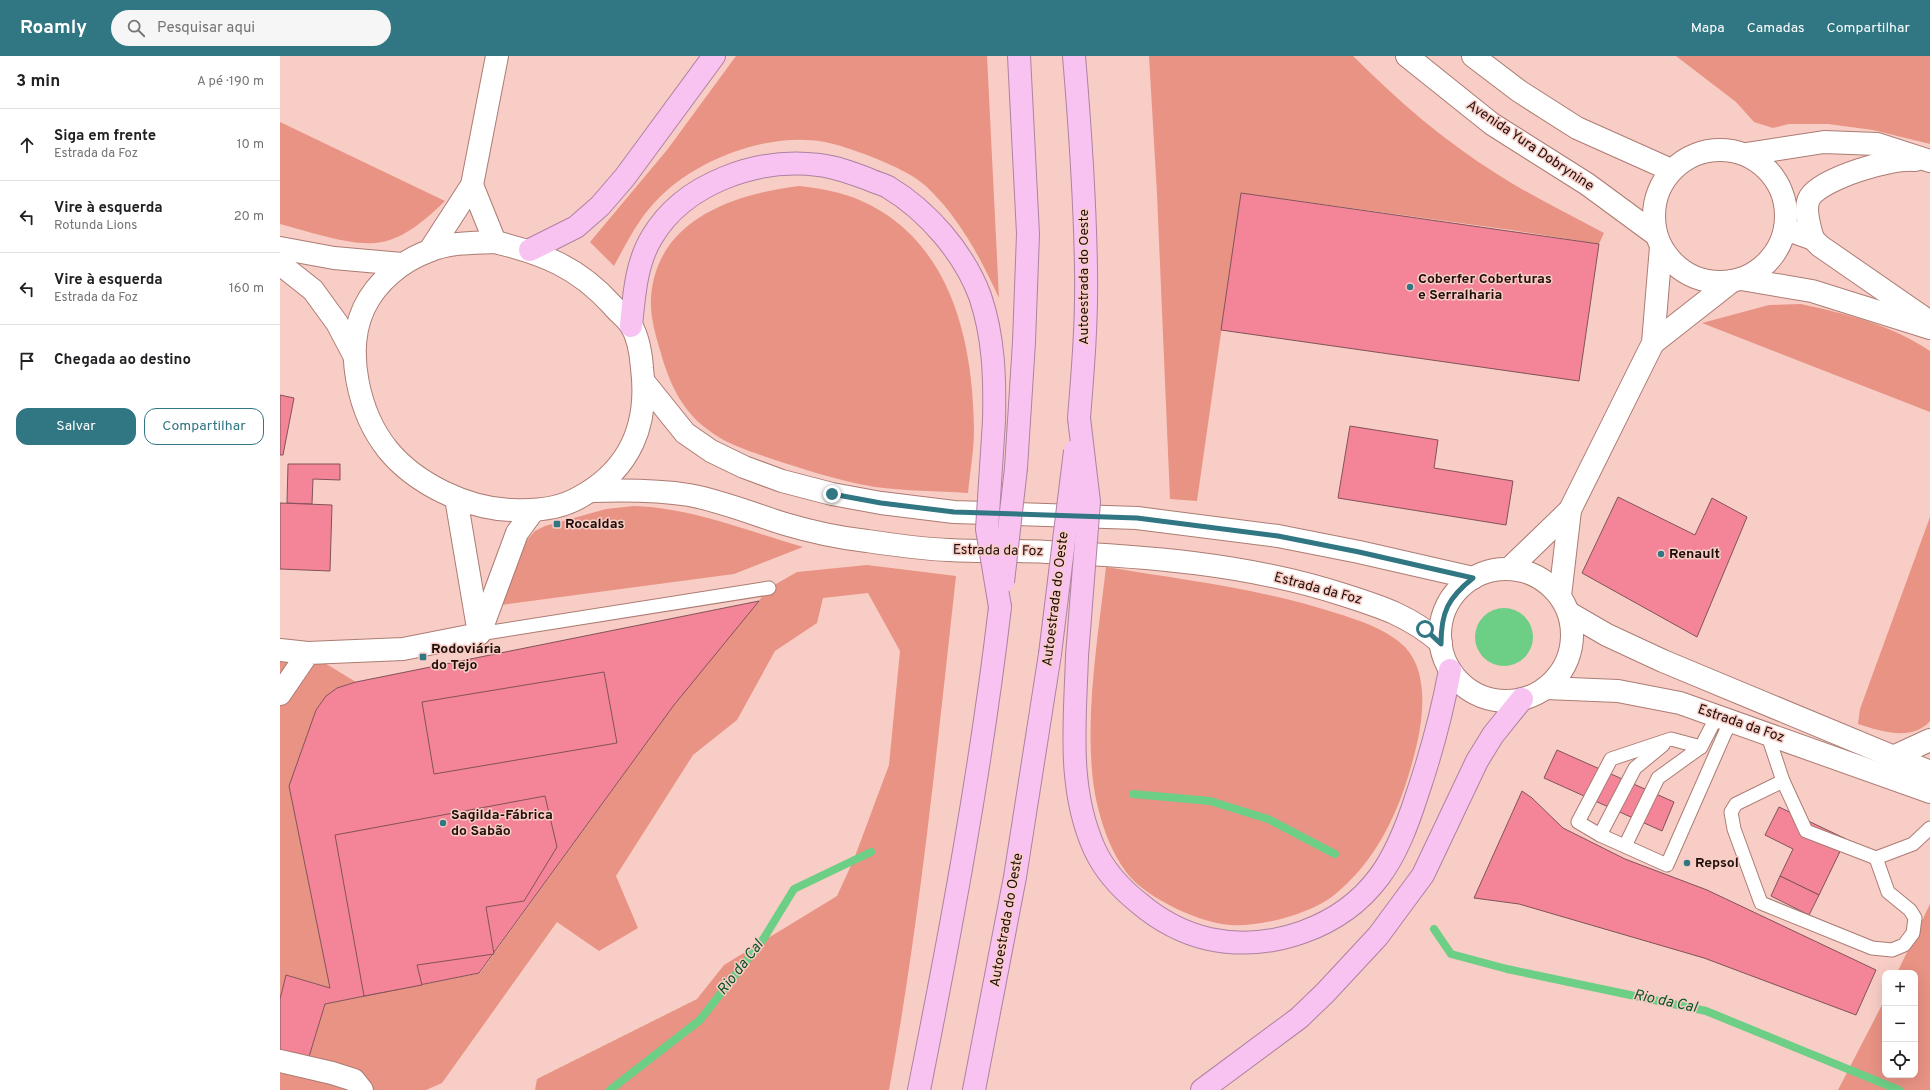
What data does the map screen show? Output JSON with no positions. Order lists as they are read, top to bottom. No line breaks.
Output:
{"streets":{"highway":["Autoestrada do Oeste"],"main road":["Avenida Yura Dobrynine","Estrada da Foz"]},"water":["Rio da Cal"],"places":{"other":["Coberfer Coberturas e Serralharia","Renault","Sagilda-Fábrica do Sabão","Repsol"],"transit":["Rocaldas","Rodoviária do Tejo"]},"page":{"header":"Roamly","search":"Pesquisar aqui","nav":["Mapa","Camadas","Compartilhar"],"heading":["3 min","A pé · 190 m"],"list":[["Siga em frente","Estrada da Foz","10 m"],["Vire à esquerda","Rotunda Lions","20 m"],["Vire à esquerda","Estrada da Foz","160 m"],"Chegada ao destino"],"buttons":["Salvar","Compartilhar"],"map_buttons":["+","−"]}}
